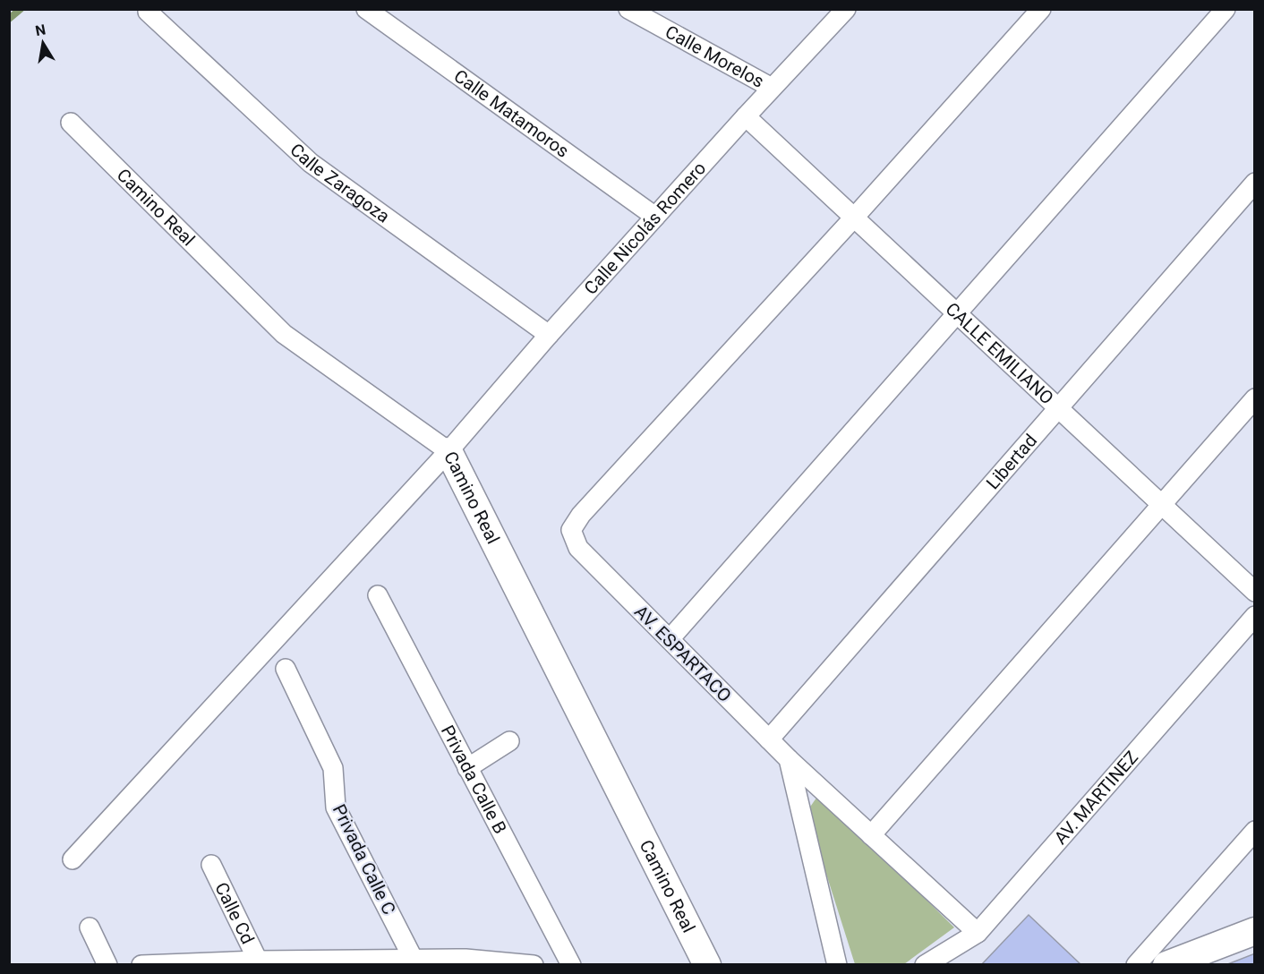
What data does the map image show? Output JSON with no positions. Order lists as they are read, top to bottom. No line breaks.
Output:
{"streets":{"street":["Calle Morelos","Calle Matamoros","Calle Zaragoza","Camino Real","Calle Nicolás Romero","CALLE EMILIANO","Libertad","AV. ESPARTACO","Privada Calle B","AV. MARTINEZ","Privada Calle C","Calle Cd"]},"crossings":[["Calle Morelos","Calle Nicolás Romero"],["Calle Matamoros","Calle Nicolás Romero"],["Calle Zaragoza","Calle Nicolás Romero"],["Camino Real","Calle Nicolás Romero"],["Calle Nicolás Romero","CALLE EMILIANO"],["CALLE EMILIANO","Libertad"],["CALLE EMILIANO","AV. ESPARTACO"],["Libertad","AV. ESPARTACO"],["AV. ESPARTACO","AV. MARTINEZ"]],"north":"top"}
